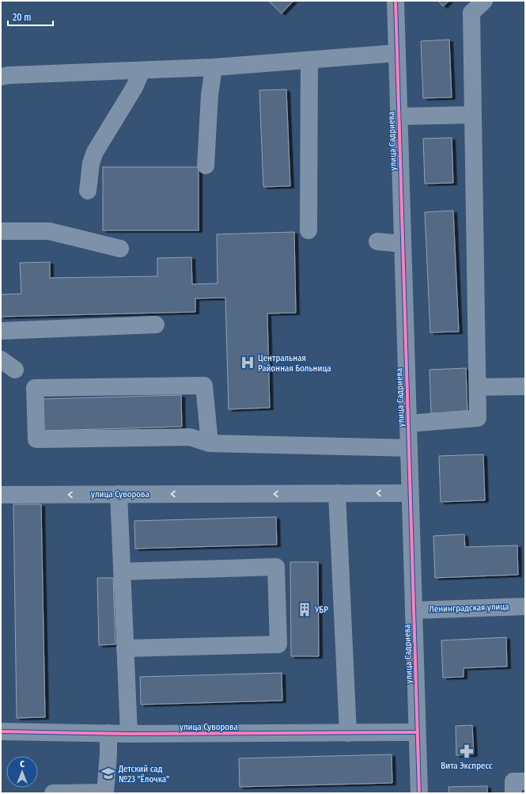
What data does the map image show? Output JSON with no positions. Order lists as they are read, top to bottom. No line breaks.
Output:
{"streets":{"street":["улица Садриева","улица Суворова","Ленинградская улица"]},"crossings":[["улица Садриева","улица Суворова"],["улица Садриева","Ленинградская улица"]],"places":{"hospital":["Центральная Районная Больница"],"building":["УБР"],"pharmacy":["Вита Экспресс"],"school or university":["Детский сад №23 \"Ёлочка\""]},"scale_bar":"20 m","north":"top"}
